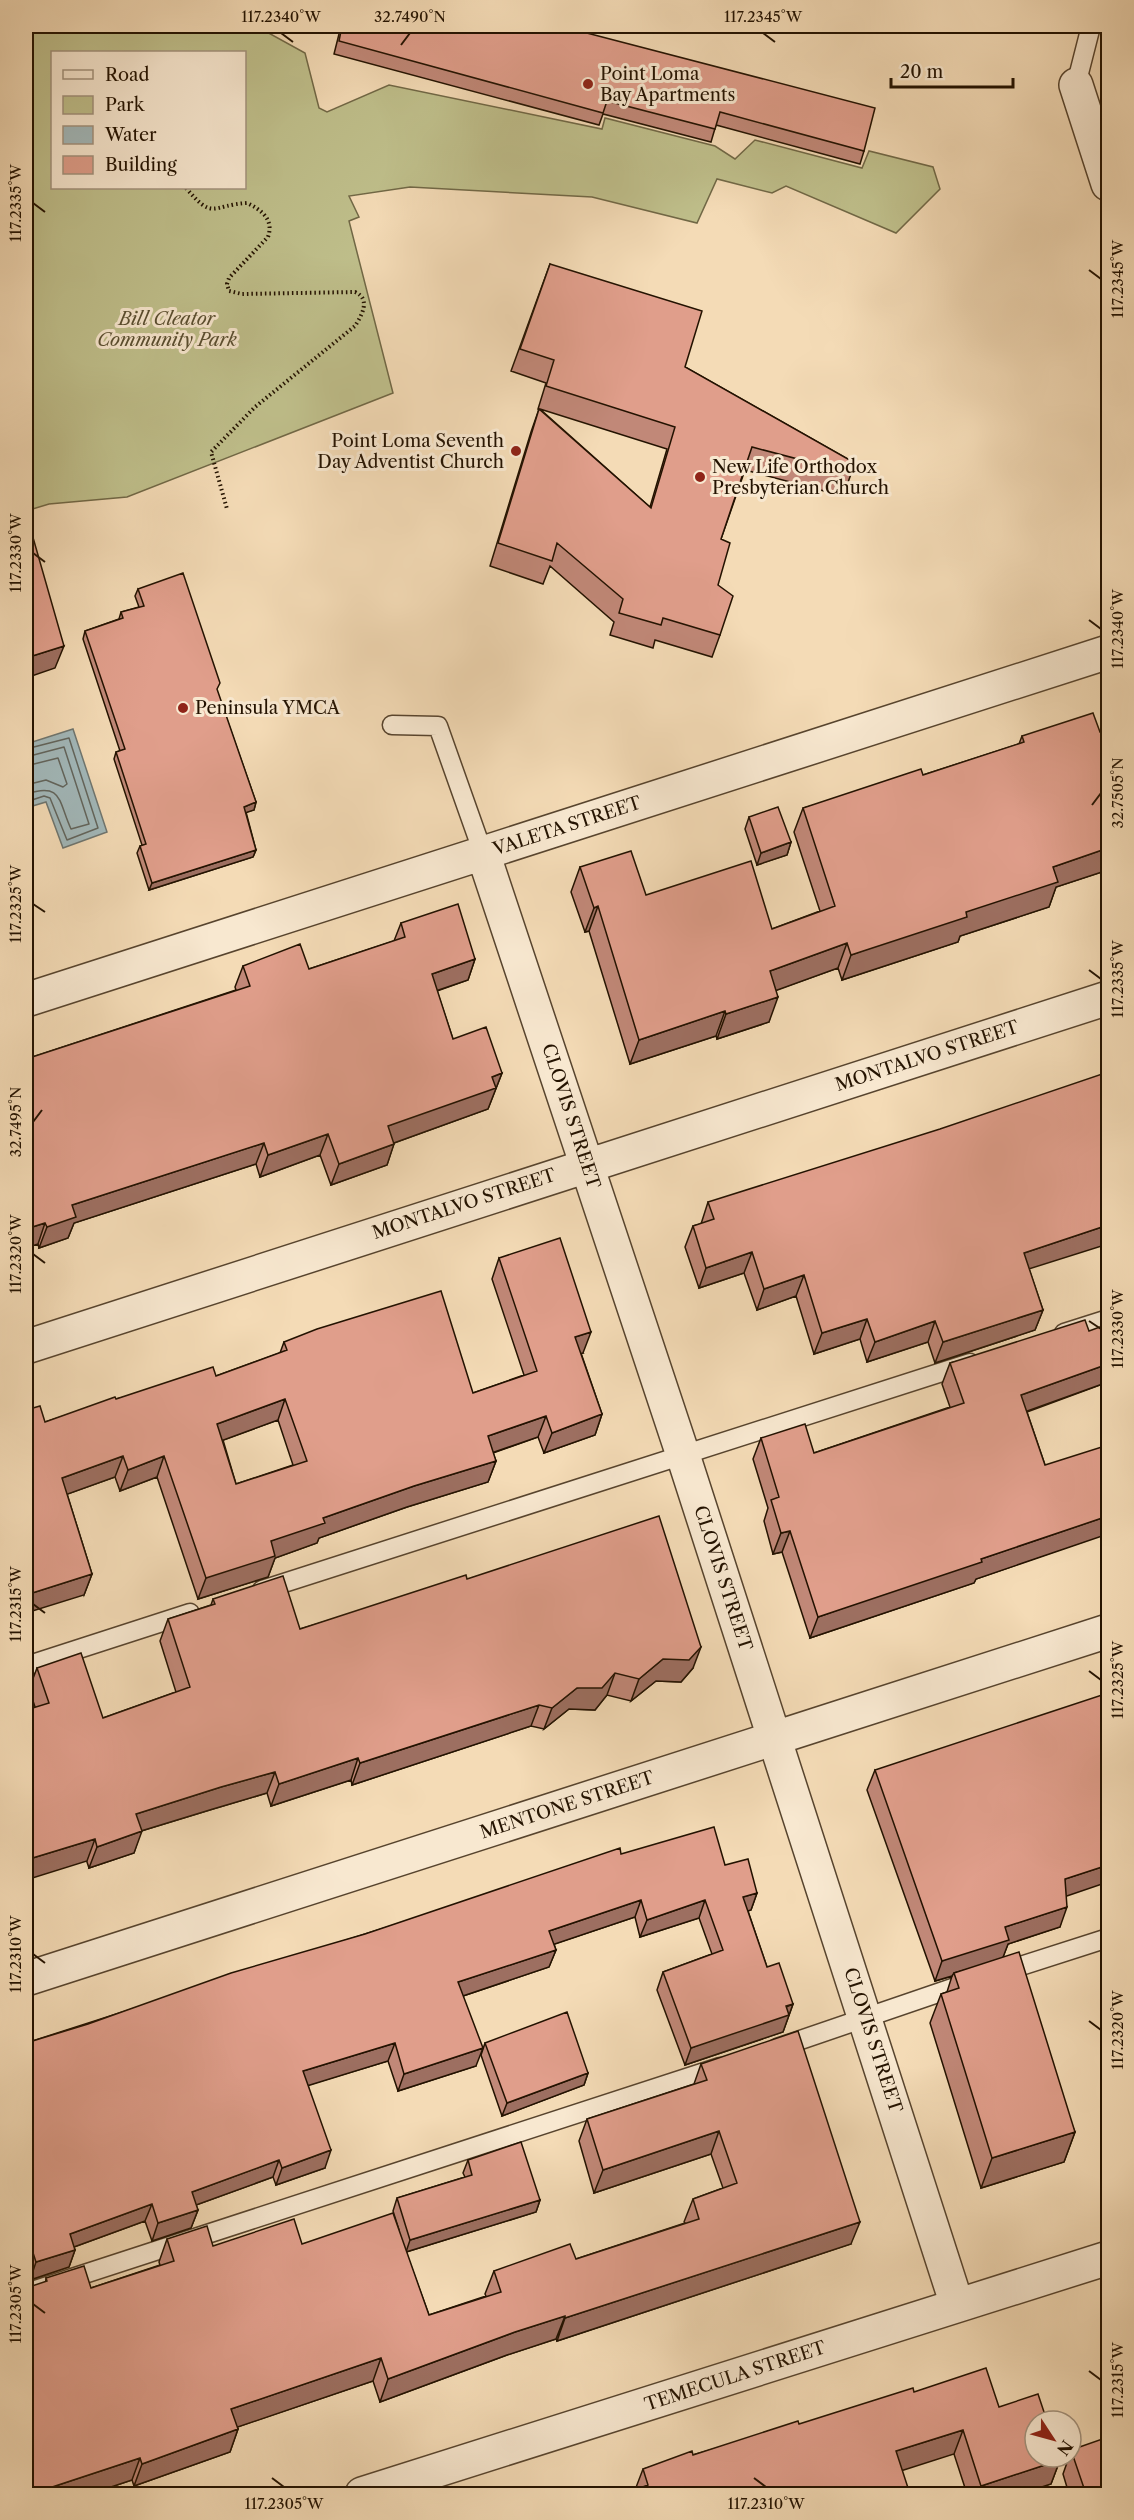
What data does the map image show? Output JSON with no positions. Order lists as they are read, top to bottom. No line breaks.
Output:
{"streets":{"street":["VALETA STREET","MONTALVO STREET","CLOVIS STREET","MENTONE STREET","TEMECULA STREET"]},"crossings":[["VALETA STREET","CLOVIS STREET"],["MONTALVO STREET","CLOVIS STREET"],["CLOVIS STREET","MENTONE STREET"],["CLOVIS STREET","TEMECULA STREET"]],"parks":["Bill Cleator Community Park"],"places":["Point Loma Bay Apartments","Point Loma Seventh Day Adventist Church","New Life Orthodox Presbyterian Church","Peninsula YMCA"],"legend":["Road","Park","Water","Building"],"scale_bar":"20 m","north":"bottom right","coordinates":["117.2340°W","32.7490°N","117.2345°W","117.2335°W","117.2330°W","32.7505°N","117.2325°W","32.7495°N","117.2320°W","117.2315°W","117.2310°W","117.2305°W"]}
